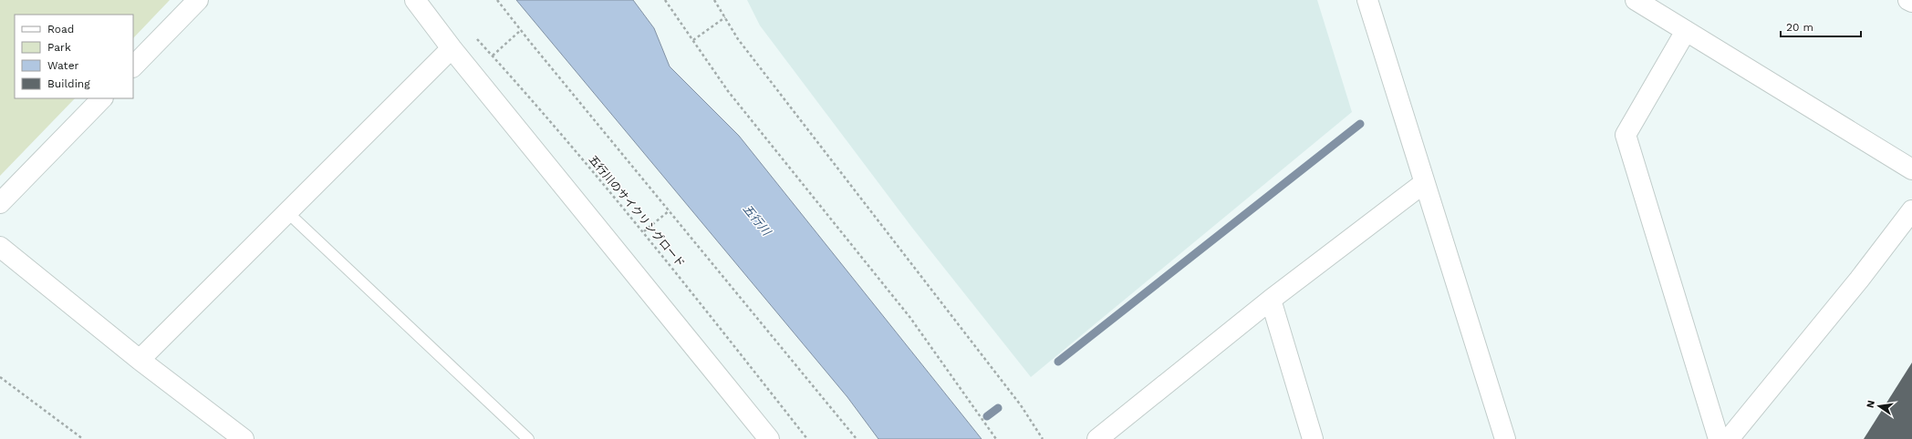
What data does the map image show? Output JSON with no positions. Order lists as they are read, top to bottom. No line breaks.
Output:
{"streets":{"path":["五行川のサイクリングロード"]},"water":["五行川"],"legend":["Road","Park","Water","Building"],"scale_bar":"20 m","north":"left"}
